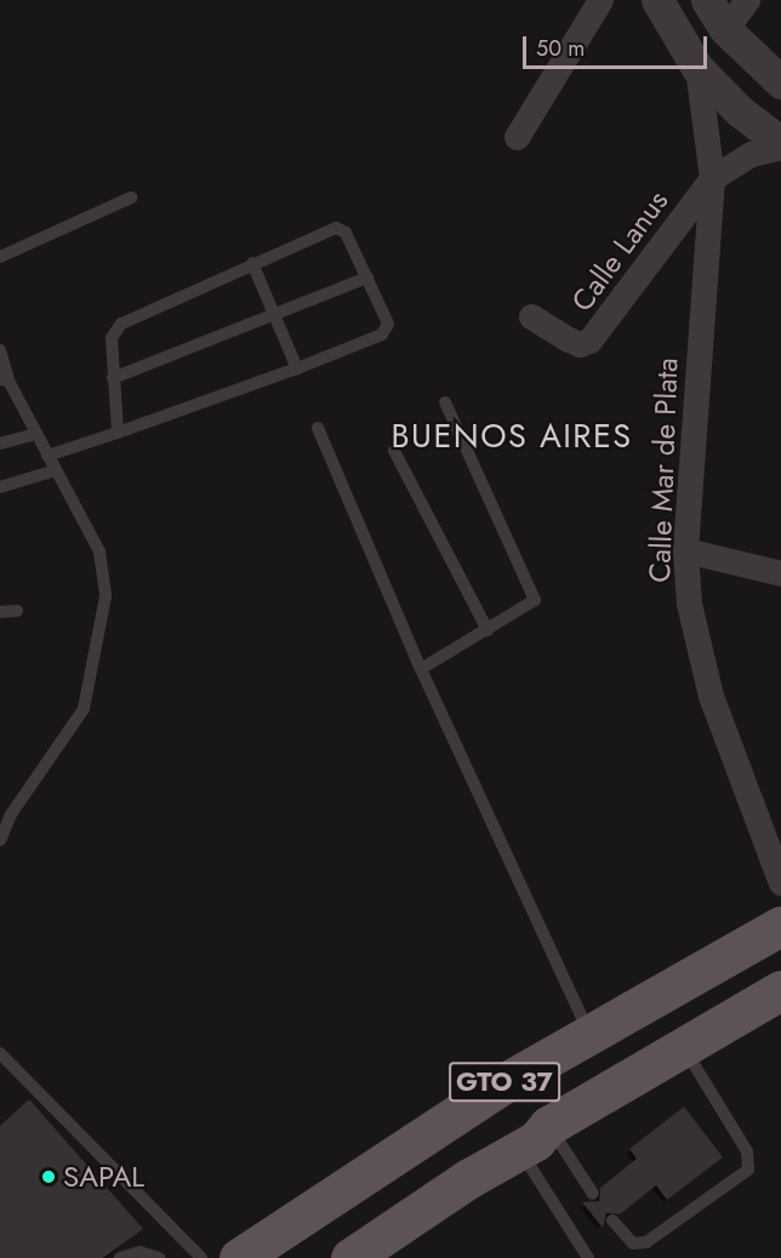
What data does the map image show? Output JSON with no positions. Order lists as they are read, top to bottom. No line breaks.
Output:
{"streets":{"main road":["GTO 37"],"street":["Calle Lanus","Calle Mar de Plata"]},"crossings":[["Calle Lanus","Calle Mar de Plata"]],"districts":["BUENOS AIRES"],"places":["SAPAL"],"scale_bar":"50 m"}
